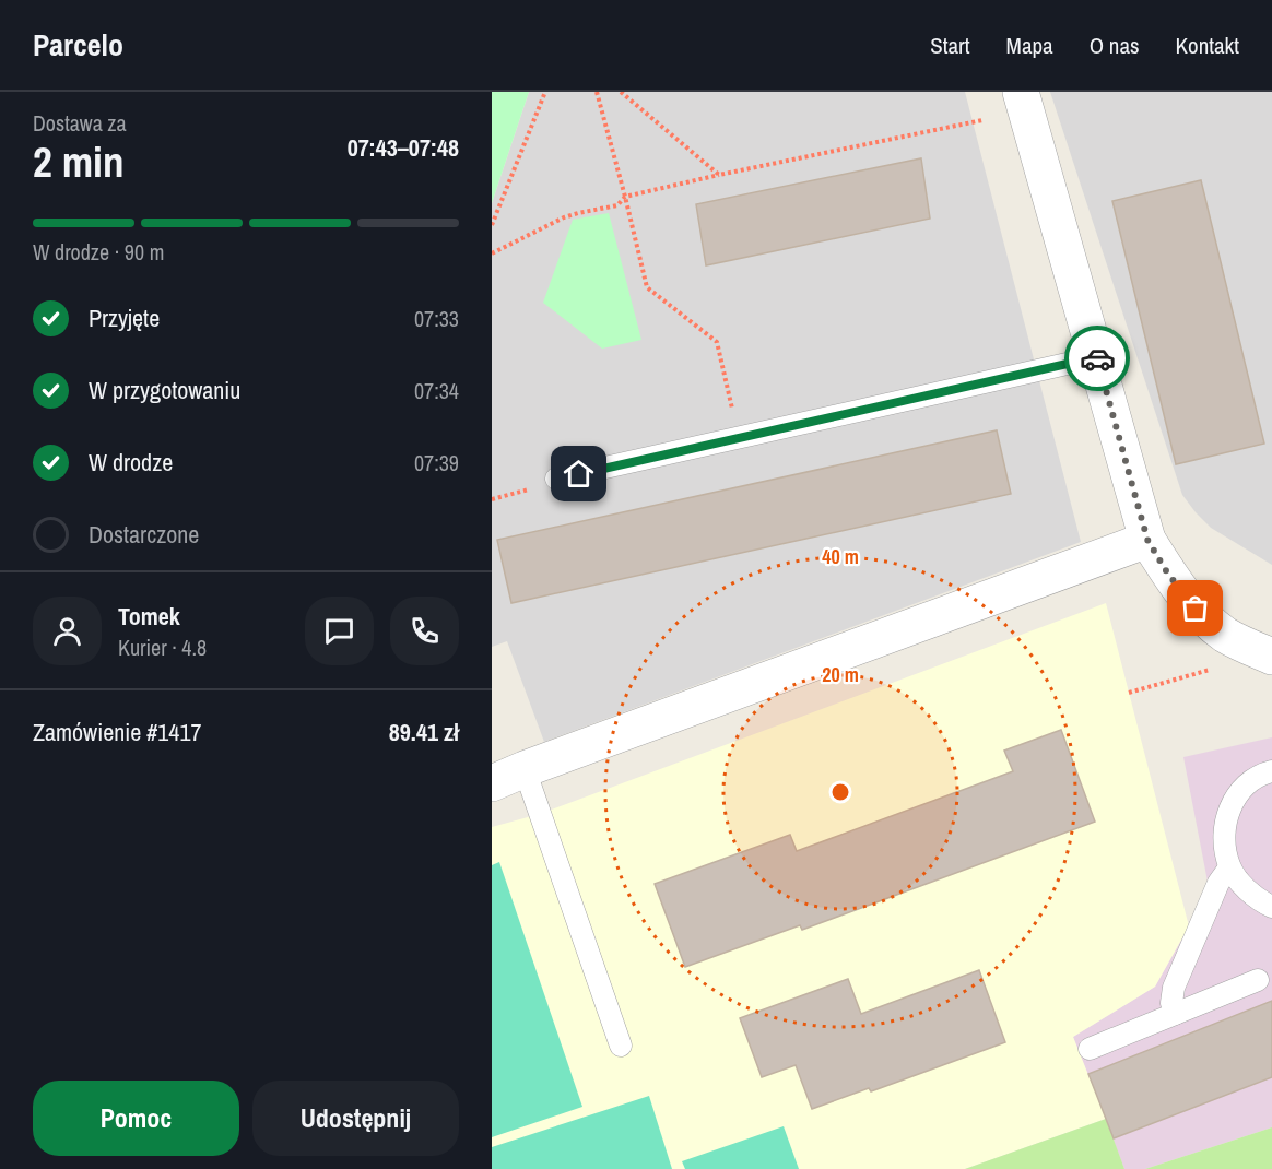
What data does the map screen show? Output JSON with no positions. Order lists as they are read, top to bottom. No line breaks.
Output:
{"page":{"header":"Parcelo","nav":["Start","Mapa","O nas","Kontakt"],"heading":["2 min","Dostawa za","07:43–07:48"],"panel":["Tomek","Kurier · 4.8","Zamówienie #1417","89.41 zł"],"bar":"W drodze · 90 m","list":[["Przyjęte","07:33"],["W przygotowaniu","07:34"],["W drodze","07:39"],"Dostarczone"],"buttons":["Pomoc","Udostępnij"]},"rings":["40 m","20 m"]}
